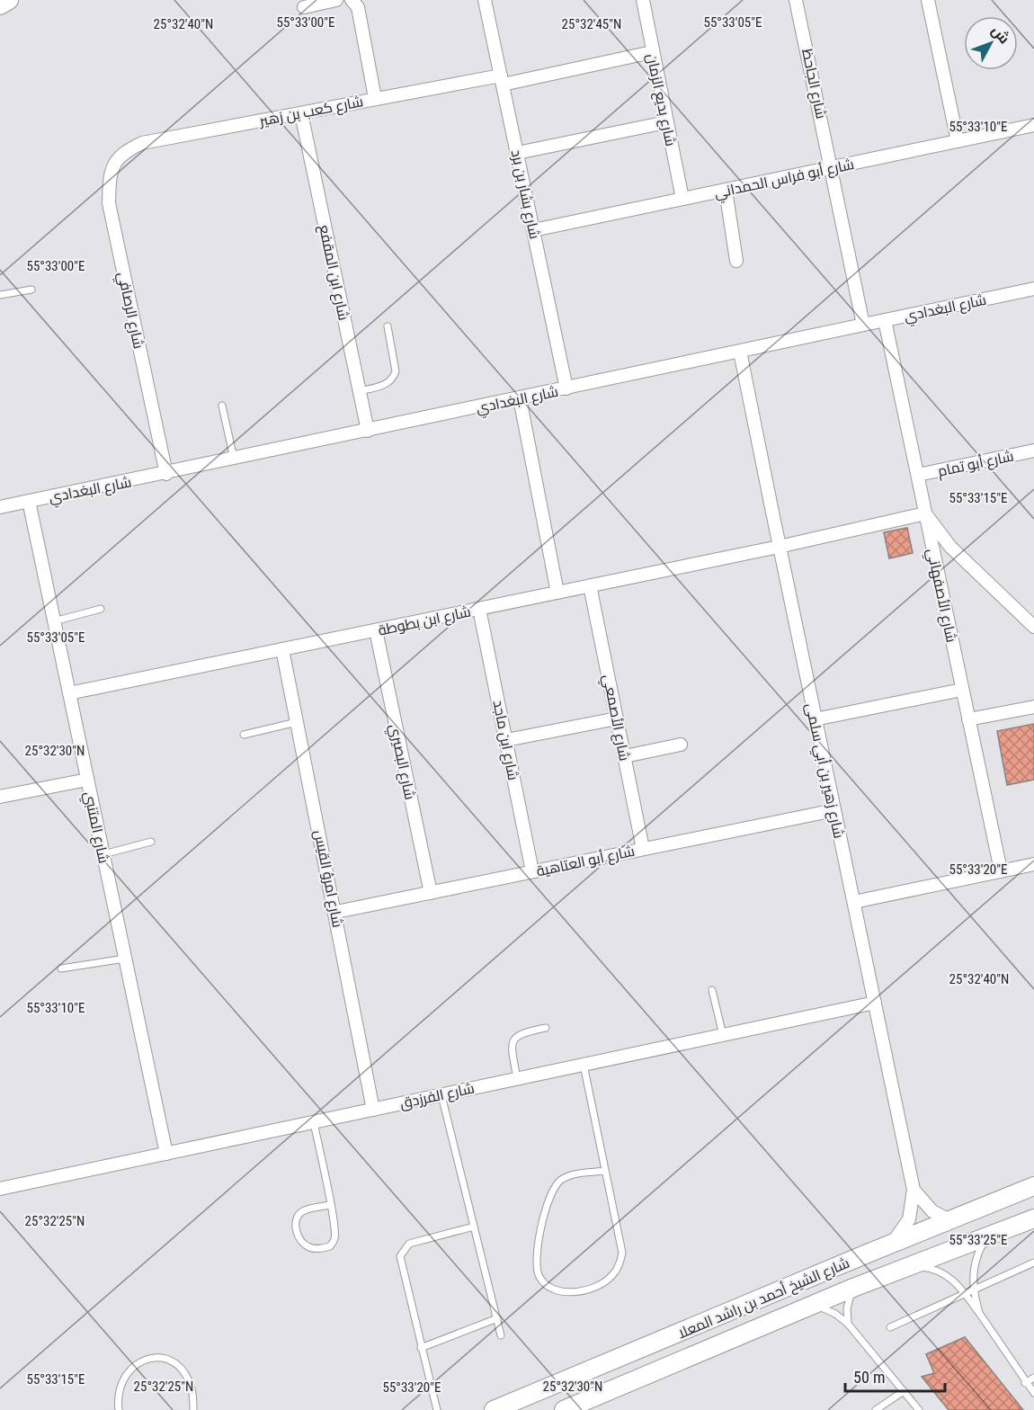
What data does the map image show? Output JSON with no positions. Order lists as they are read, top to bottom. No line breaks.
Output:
{"streets":{"main road":["شارع الشيخ أحمد بن راشد المعلا"],"street":["شارع الجاحظ","شارع بديع الزمان","شارع كعب بن زهير","شارع أبو فراس الحمداني","شارع بشار بن برد","شارع ابن المقفع","شارع البغدادي","شارع الرصافي","شارع أبو تمام","شارع الأصفهاني","شارع ابن بطوطة","شارع الأصمعي","شارع ابن ماجد","شارع البصيري","شارع زهير بن أبي سلمى","شارع المتنبي","شارع أبو العتاهية","شارع امرؤ القيس","شارع الفرزدق"]},"crossings":[["شارع الجاحظ","شارع أبو فراس الحمداني"],["شارع الجاحظ","شارع البغدادي"],["شارع بديع الزمان","شارع كعب بن زهير"],["شارع بديع الزمان","شارع أبو فراس الحمداني"],["شارع كعب بن زهير","شارع بشار بن برد"],["شارع كعب بن زهير","شارع ابن المقفع"],["شارع كعب بن زهير","شارع الرصافي"],["شارع أبو فراس الحمداني","شارع بشار بن برد"],["شارع بشار بن برد","شارع البغدادي"],["شارع ابن المقفع","شارع البغدادي"],["شارع البغدادي","شارع الرصافي"],["شارع البغدادي","شارع الأصفهاني"],["شارع البغدادي","شارع زهير بن أبي سلمى"],["شارع البغدادي","شارع المتنبي"],["شارع أبو تمام","شارع الأصفهاني"],["شارع الأصفهاني","شارع ابن بطوطة"],["شارع ابن بطوطة","شارع الأصمعي"],["شارع ابن بطوطة","شارع ابن ماجد"],["شارع ابن بطوطة","شارع البصيري"],["شارع ابن بطوطة","شارع زهير بن أبي سلمى"],["شارع ابن بطوطة","شارع المتنبي"],["شارع ابن بطوطة","شارع امرؤ القيس"],["شارع الأصمعي","شارع أبو العتاهية"],["شارع ابن ماجد","شارع أبو العتاهية"],["شارع البصيري","شارع أبو العتاهية"],["شارع زهير بن أبي سلمى","شارع أبو العتاهية"],["شارع زهير بن أبي سلمى","شارع الفرزدق"],["شارع زهير بن أبي سلمى","شارع الشيخ أحمد بن راشد المعلا"],["شارع المتنبي","شارع الفرزدق"],["شارع أبو العتاهية","شارع امرؤ القيس"],["شارع امرؤ القيس","شارع الفرزدق"]],"scale_bar":"50 m","north":"top right","coordinates":["55°33'00\"E","55°33'05\"E","25°32'40\"N","25°32'45\"N","55°33'10\"E","55°33'15\"E","25°32'30\"N","55°33'20\"E","25°32'25\"N","55°33'25\"E"]}
